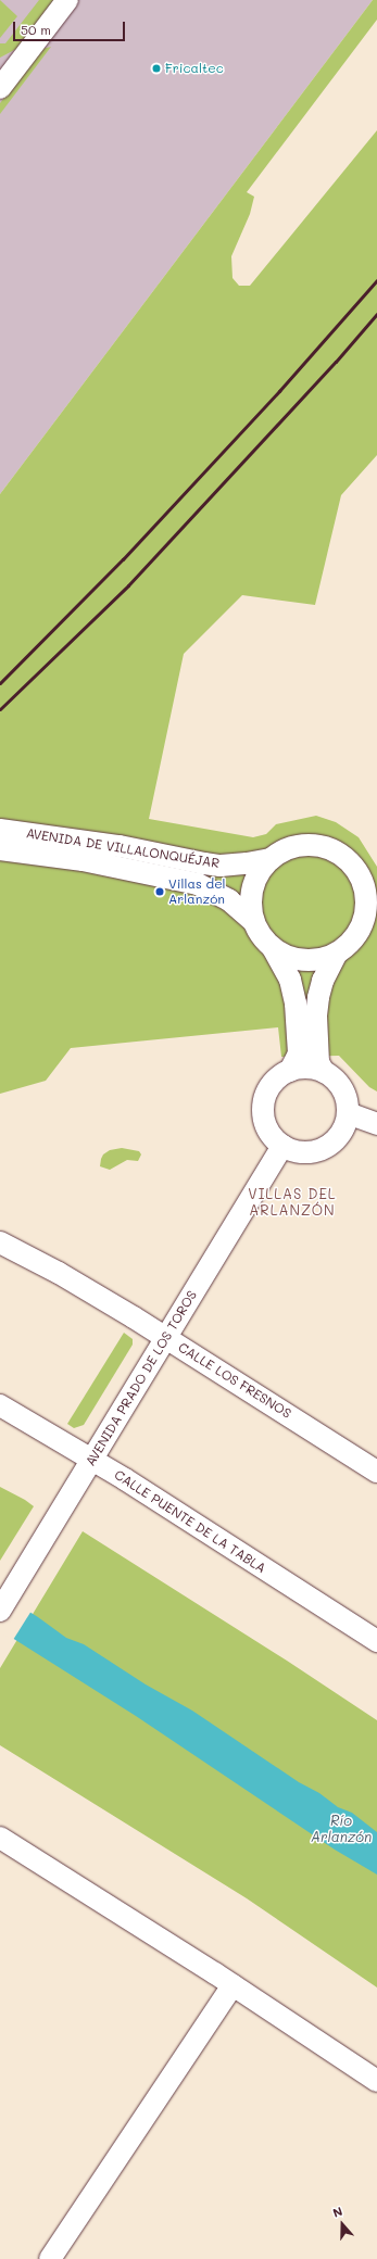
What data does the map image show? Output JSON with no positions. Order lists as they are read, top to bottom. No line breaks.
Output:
{"streets":{"street":["AVENIDA DE VILLALONQUÉJAR","AVENIDA PRADO DE LOS TOROS","CALLE LOS FRESNOS","CALLE PUENTE DE LA TABLA"]},"crossings":[["AVENIDA PRADO DE LOS TOROS","CALLE LOS FRESNOS"],["AVENIDA PRADO DE LOS TOROS","CALLE PUENTE DE LA TABLA"]],"districts":["VILLAS DEL ARLANZÓN"],"water":["Río Arlanzón"],"places":["Fricaltec","Villas del Arlanzón"],"scale_bar":"50 m","north":"top"}
